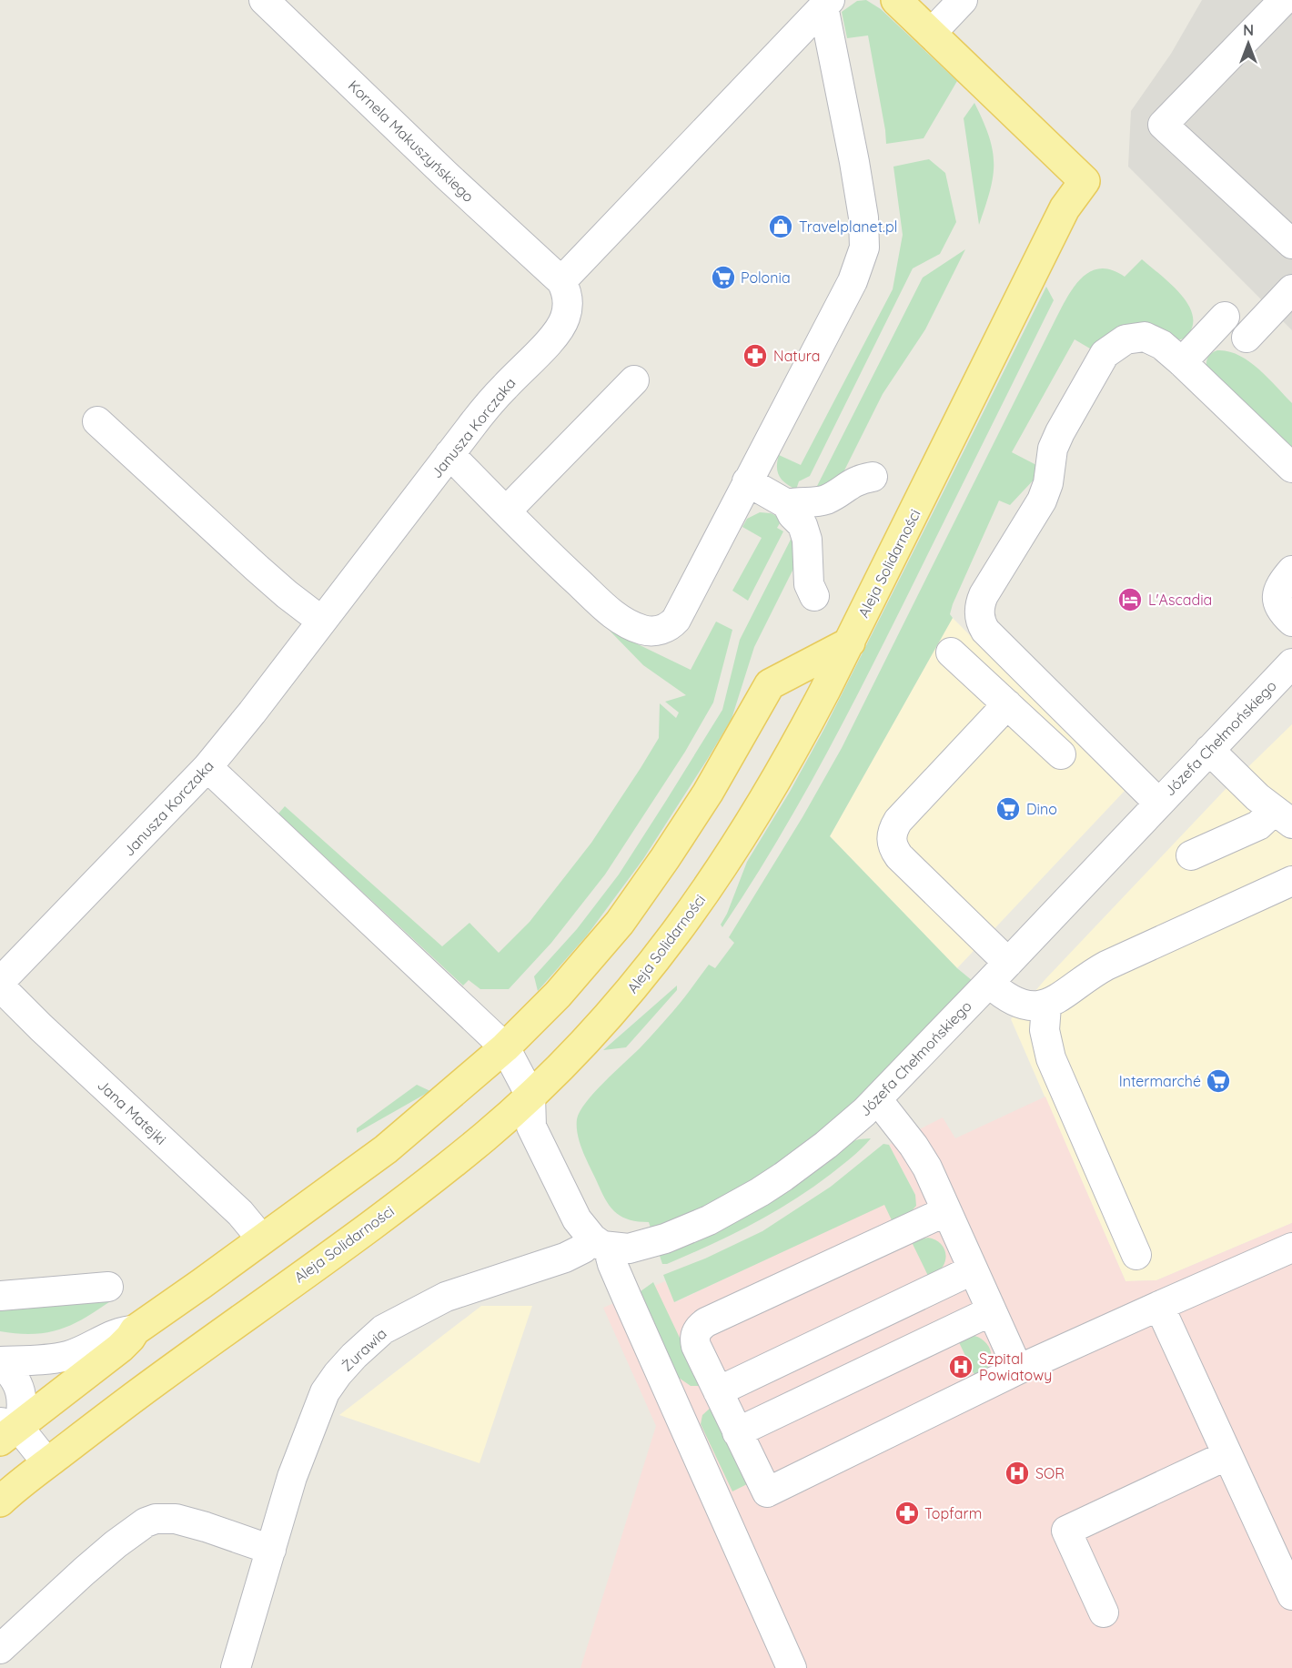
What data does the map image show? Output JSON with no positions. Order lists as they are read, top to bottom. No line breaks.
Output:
{"streets":{"main road":["Aleja Solidarności"],"street":["Kornela Makuszyńskiego","Janusza Korczaka","Józefa Chełmońskiego","Jana Matejki","Żurawia"]},"crossings":[["Kornela Makuszyńskiego","Janusza Korczaka"],["Józefa Chełmońskiego","Żurawia"]],"places":{"shop":["Travelplanet.pl"],"supermarket":["Polonia","Dino","Intermarché"],"pharmacy":["Natura","Topfarm"],"hotel":["L'Ascadia"],"hospital":["Szpital Powiatowy","SOR"]},"north":"top"}
